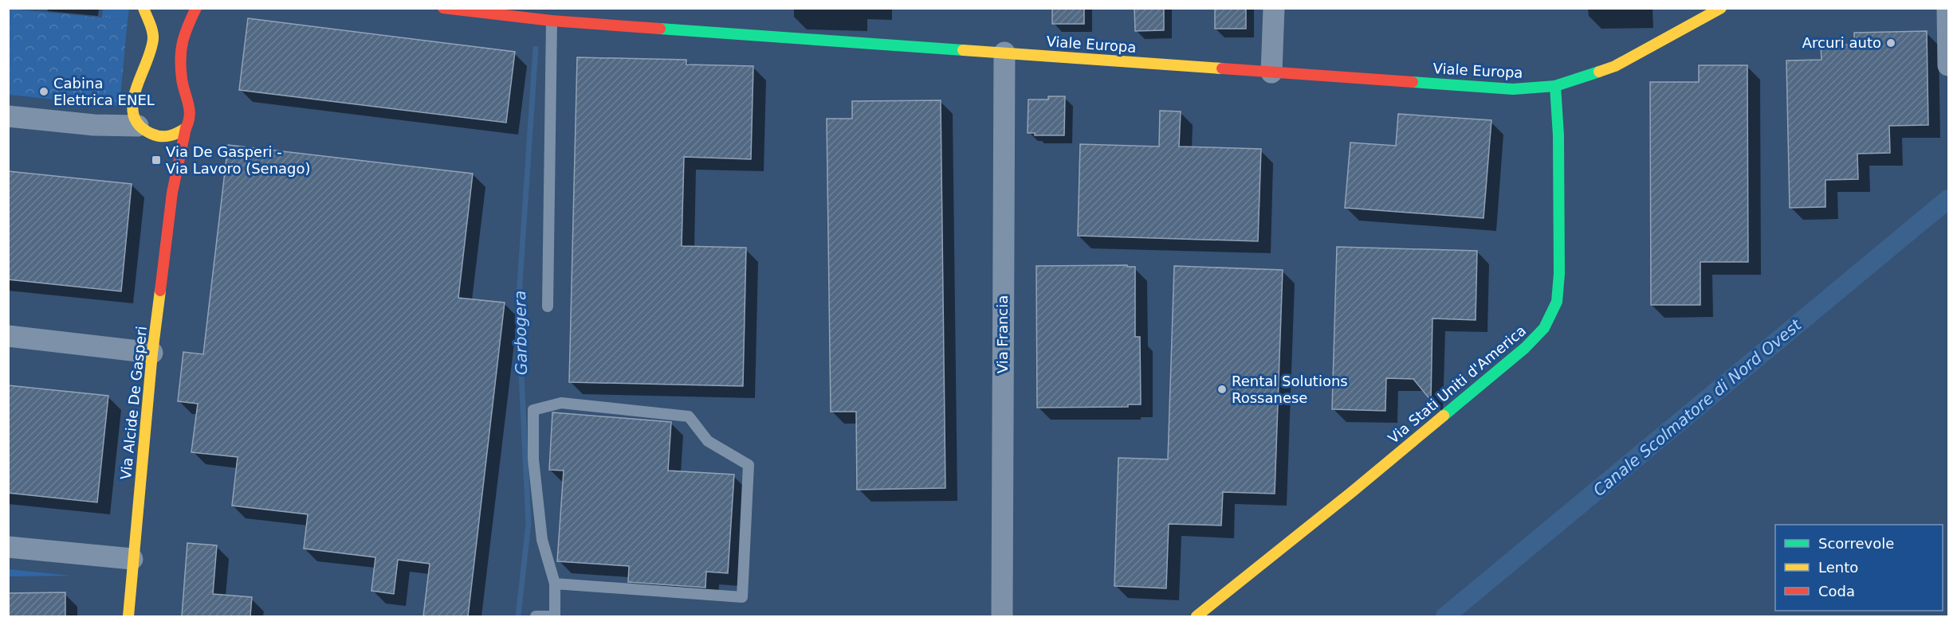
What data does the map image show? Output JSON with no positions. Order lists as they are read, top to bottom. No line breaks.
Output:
{"streets":{"street":["Viale Europa","Via Francia","Via Stati Uniti d'America","Via Alcide De Gasperi"]},"crossings":[["Viale Europa","Via Francia"],["Viale Europa","Via Stati Uniti d'America"]],"water":["Garbogera","Canale Scolmatore di Nord Ovest"],"places":{"other":["Arcuri auto","Cabina Elettrica ENEL","Rental Solutions Rossanese"],"transit":["Via De Gasperi - Via Lavoro (Senago)"]},"legend":["Scorrevole","Lento","Coda"]}
